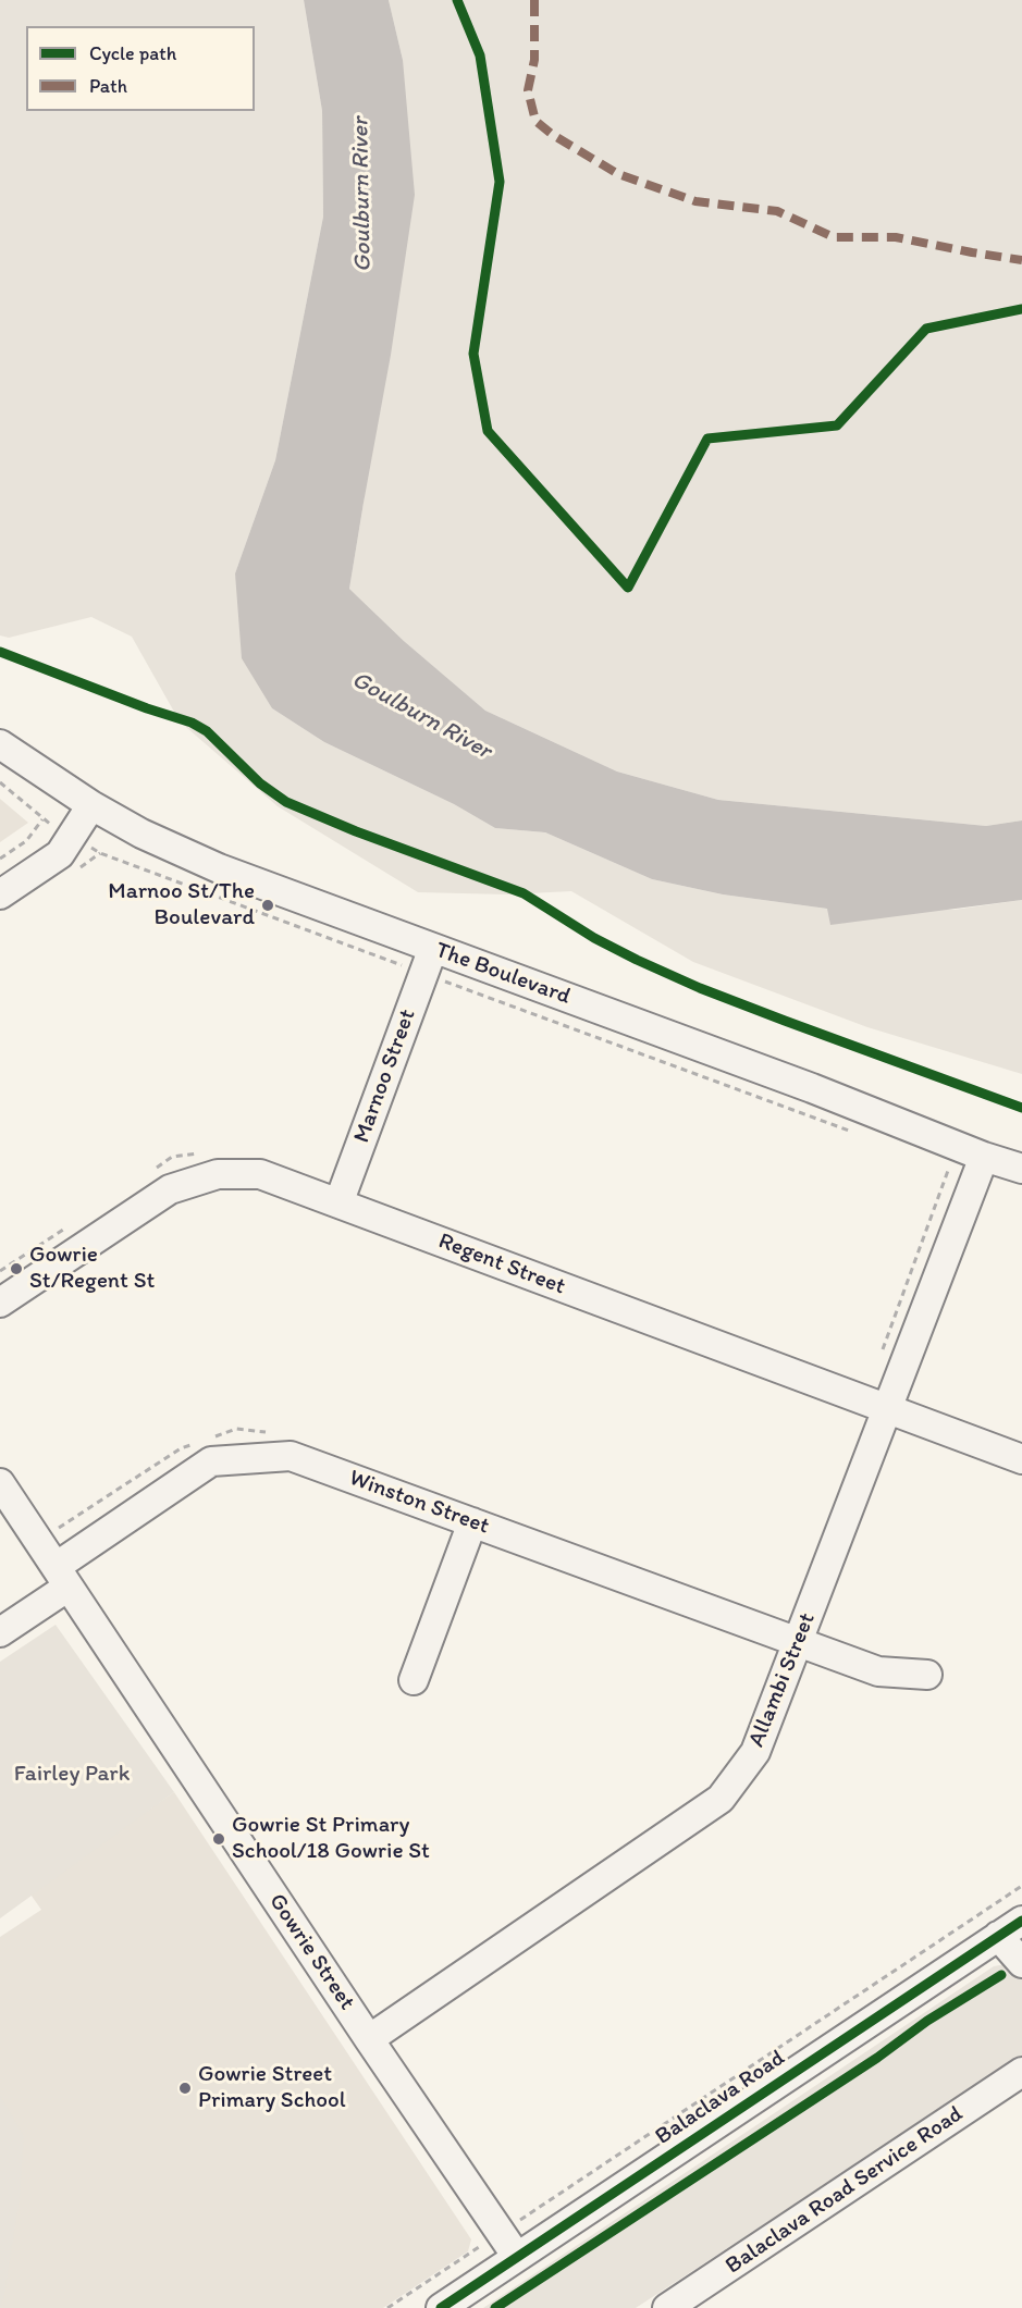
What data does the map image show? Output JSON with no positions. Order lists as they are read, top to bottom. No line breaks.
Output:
{"streets":{"street":["The Boulevard","Marnoo Street","Regent Street","Winston Street","Allambi Street","Gowrie Street","Balaclava Road","Balaclava Road Service Road"]},"crossings":[["The Boulevard","Marnoo Street"],["The Boulevard","Allambi Street"],["Marnoo Street","Regent Street"],["Regent Street","Allambi Street"],["Winston Street","Allambi Street"],["Winston Street","Gowrie Street"],["Allambi Street","Gowrie Street"],["Gowrie Street","Balaclava Road"]],"water":["Goulburn River"],"parks":["Fairley Park"],"places":["Marnoo St/The Boulevard","Gowrie St/Regent St","Gowrie St Primary School/18 Gowrie St","Gowrie Street Primary School"],"legend":["Cycle path","Path"]}
